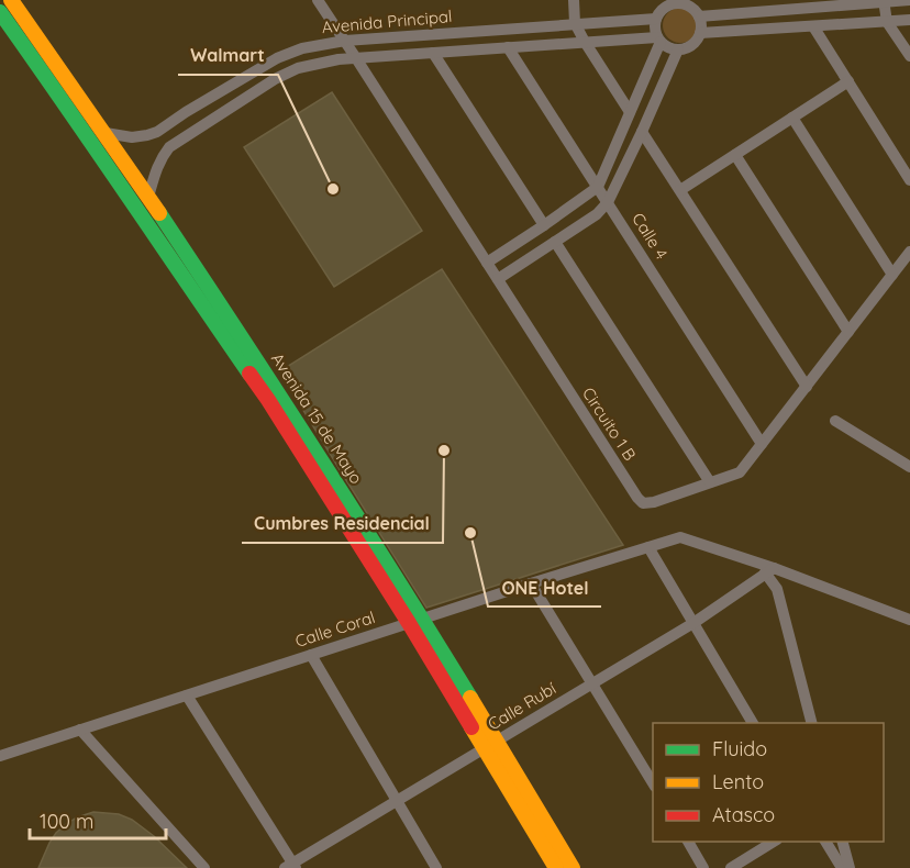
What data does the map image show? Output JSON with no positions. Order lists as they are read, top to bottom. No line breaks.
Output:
{"streets":{"main road":["Avenida 15 de Mayo"],"street":["Avenida Principal","Calle 4","Circuito 1 B","Calle Coral","Calle Rubí"]},"crossings":[["Avenida Principal","Calle 4"],["Avenida Principal","Avenida 15 de Mayo"],["Avenida Principal","Circuito 1 B"],["Calle 4","Circuito 1 B"],["Avenida 15 de Mayo","Calle Coral"],["Avenida 15 de Mayo","Calle Rubí"],["Calle Coral","Calle Rubí"]],"places":["Walmart","Cumbres Residencial","ONE Hotel"],"legend":["Fluido","Lento","Atasco"],"scale_bar":"100 m"}
